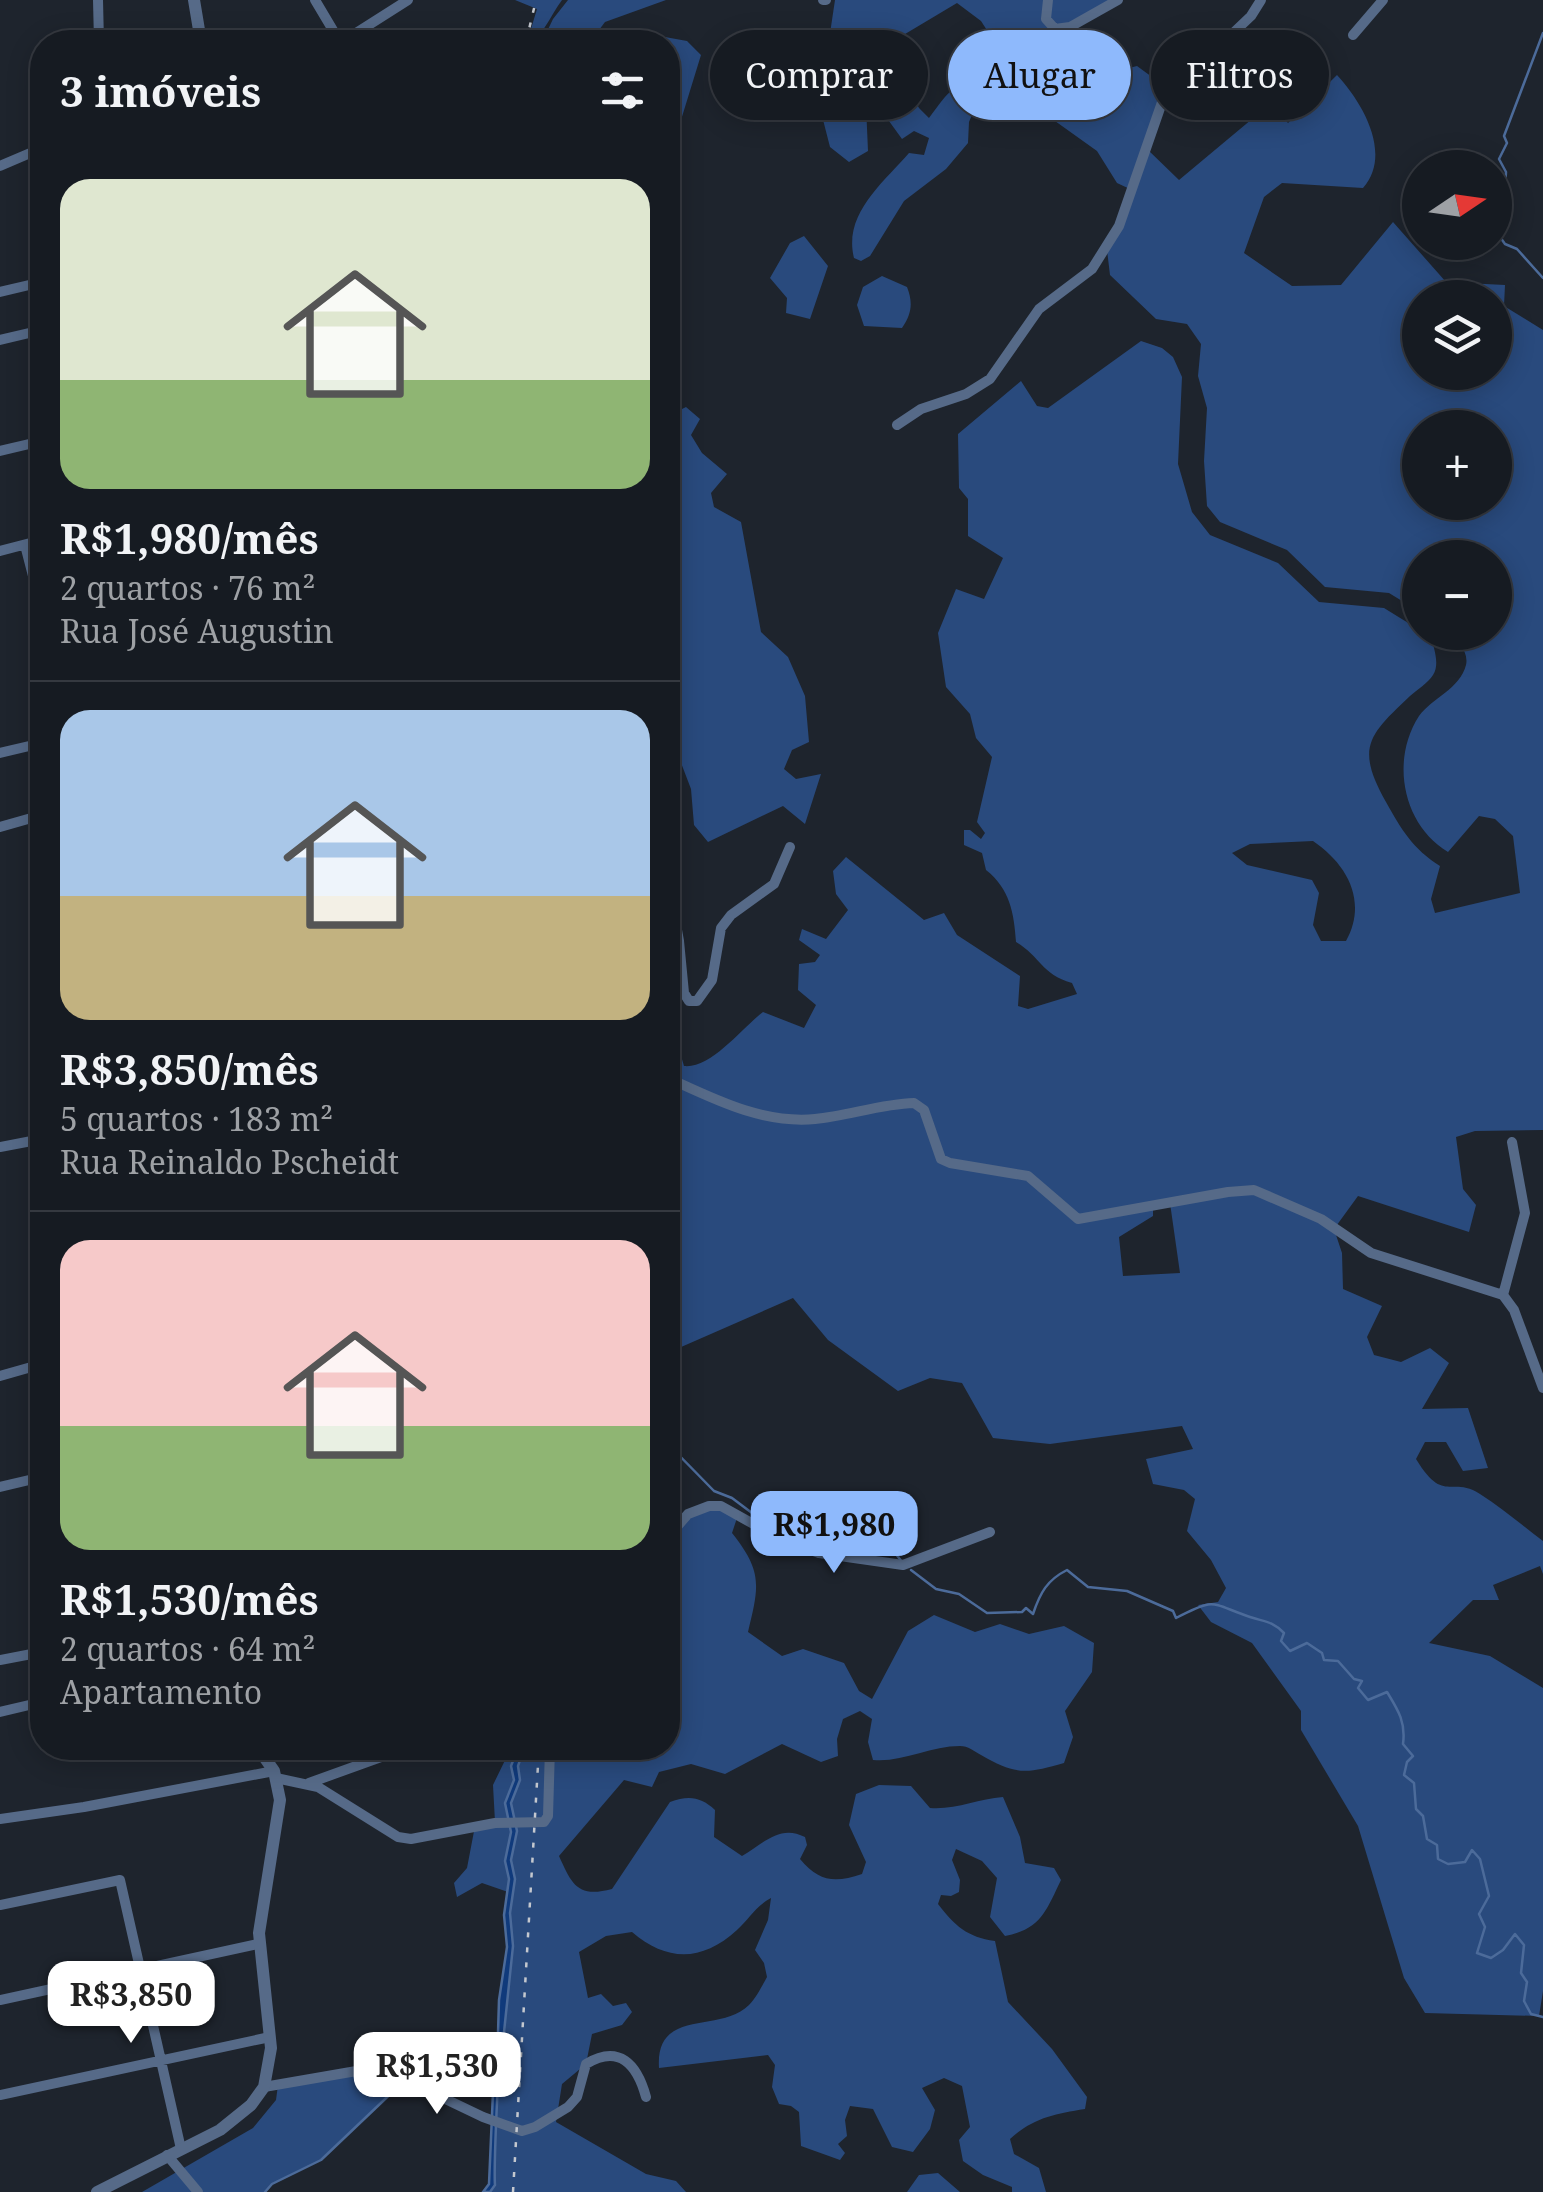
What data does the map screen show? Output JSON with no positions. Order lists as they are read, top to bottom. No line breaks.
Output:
{"north":"right","page":{"chip":["Comprar","Alugar","Filtros"],"heading":"3 imóveis","map_buttons":["+","−"],"list":[{"name":"R$1,980/mês","note":"2 quartos · 76 m² · Rua José Augustin"},{"name":"R$3,850/mês","note":"5 quartos · 183 m² · Rua Reinaldo Pscheidt"},{"name":"R$1,530/mês","note":"2 quartos · 64 m² · Apartamento"}],"price":["R$1,980","R$3,850","R$1,530"]}}
